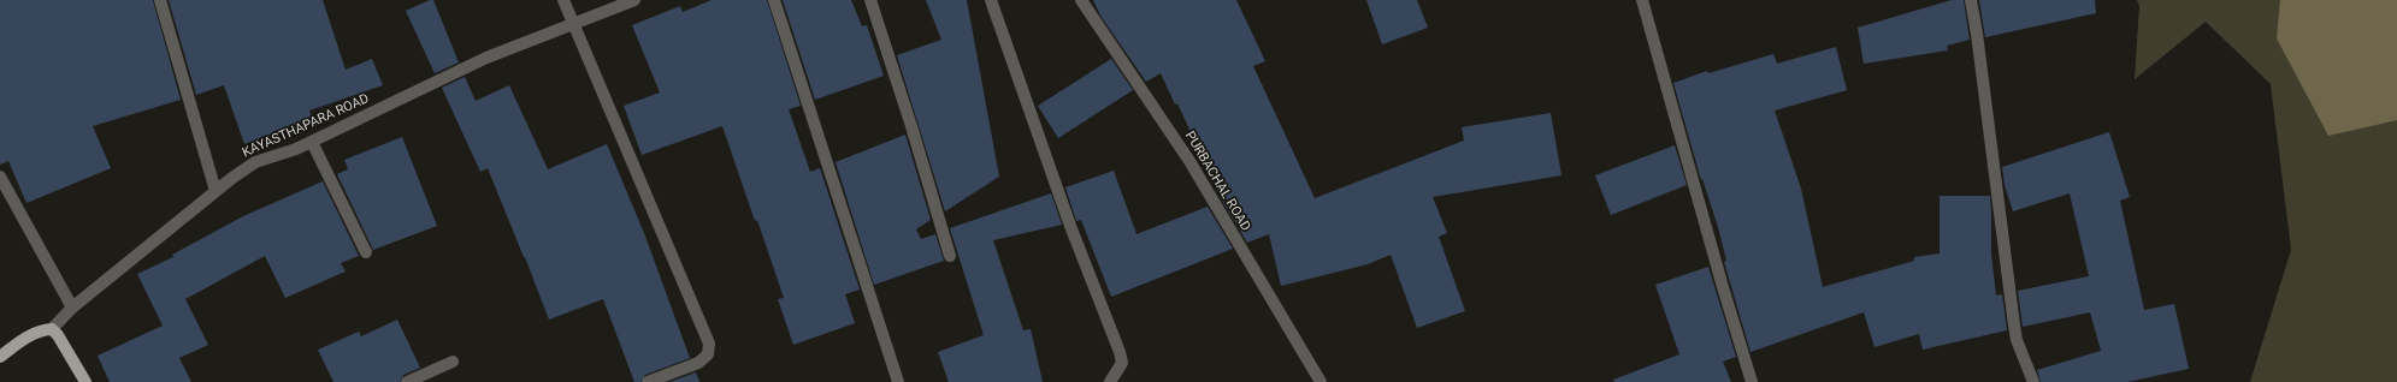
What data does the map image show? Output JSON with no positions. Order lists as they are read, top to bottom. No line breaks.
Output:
{"streets":{"street":["KAYASTHAPARA ROAD","PURBACHAL ROAD"]}}
